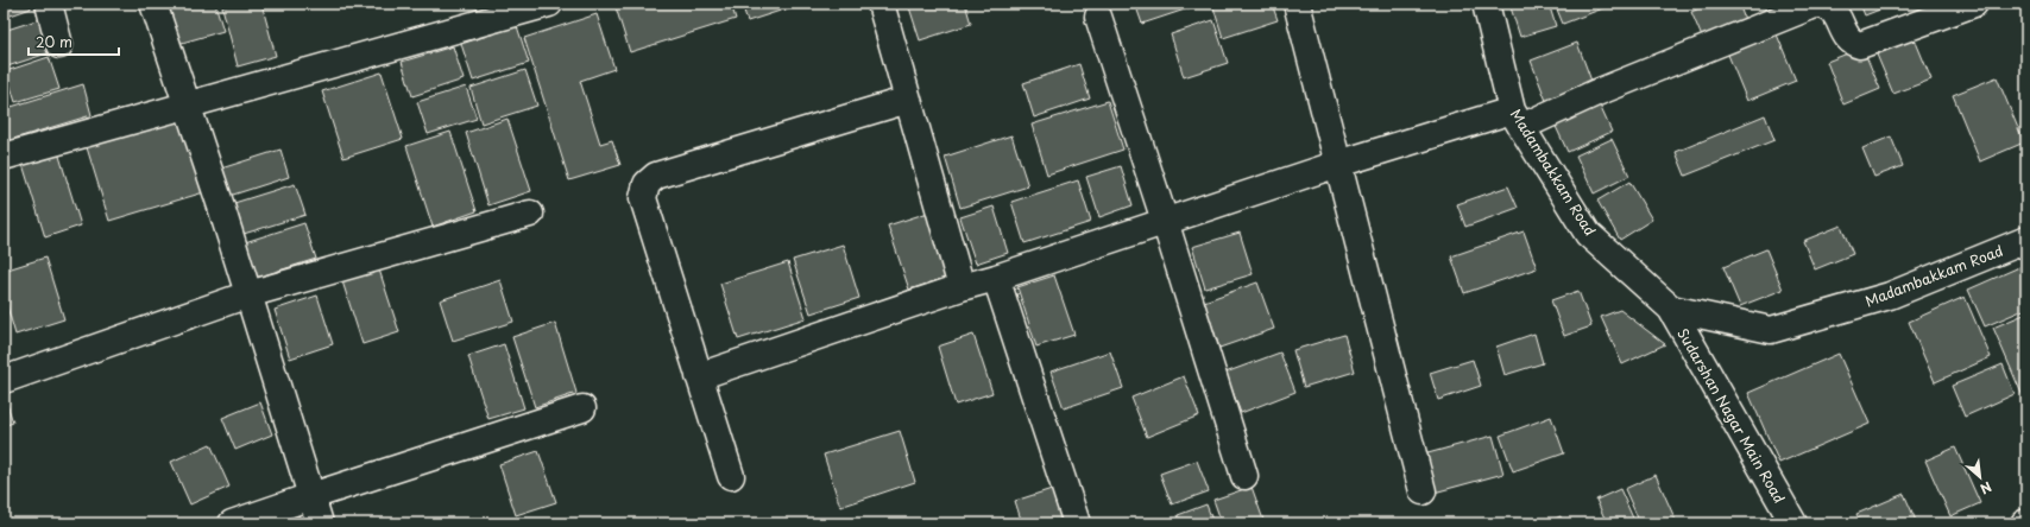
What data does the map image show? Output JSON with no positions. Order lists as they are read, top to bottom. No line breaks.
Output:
{"streets":{"street":["Madambakkam Road","Sudarshan Nagar Main Road"]},"crossings":[["Madambakkam Road","Sudarshan Nagar Main Road"]],"scale_bar":"20 m","north":"bottom right"}
